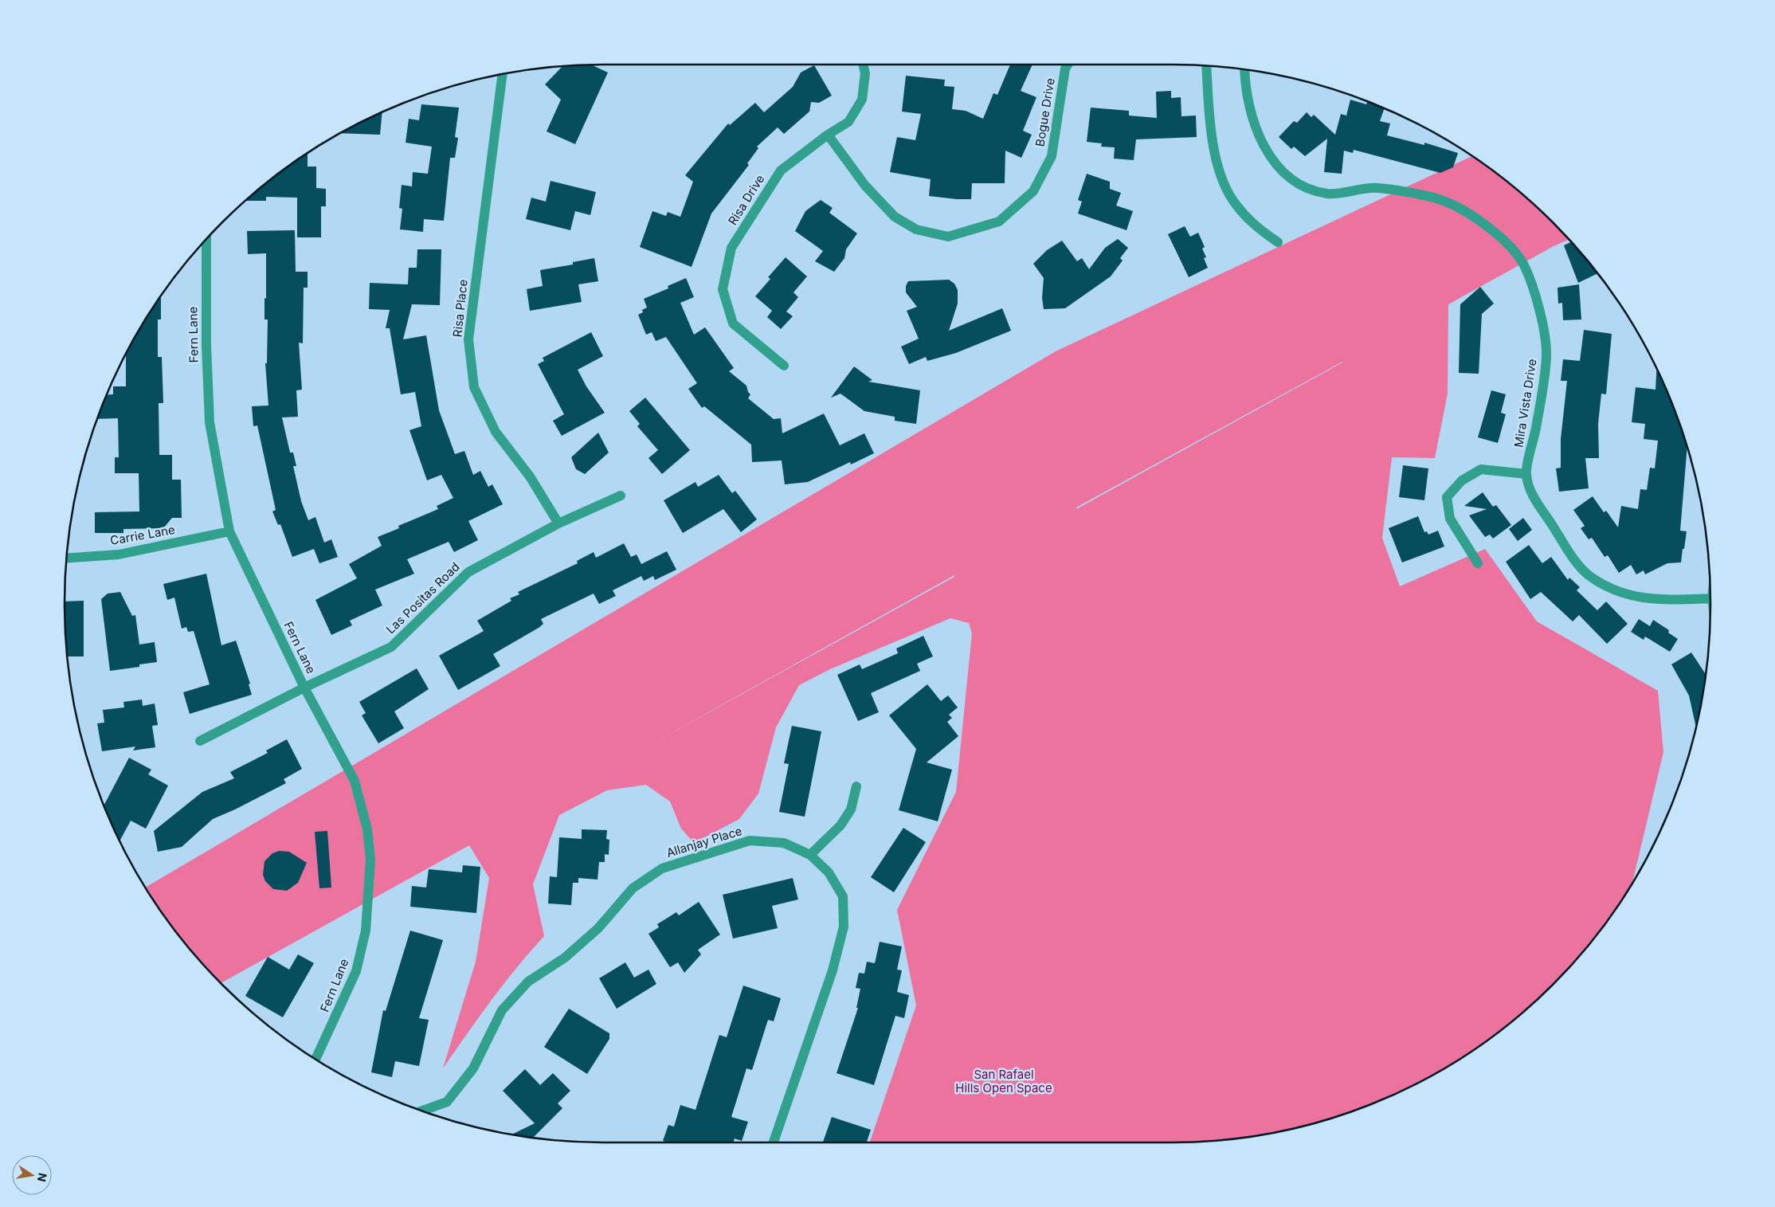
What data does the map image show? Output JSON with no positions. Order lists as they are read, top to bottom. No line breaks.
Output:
{"streets":{"street":["Bogue Drive","Risa Drive","Risa Place","Fern Lane","Mira Vista Drive","Carrie Lane","Las Positas Road","Allanjay Place"]},"crossings":[["Bogue Drive","Risa Drive"],["Risa Place","Las Positas Road"],["Fern Lane","Carrie Lane"],["Fern Lane","Las Positas Road"]],"parks":["San Rafael Hills Open Space"],"north":"right"}
